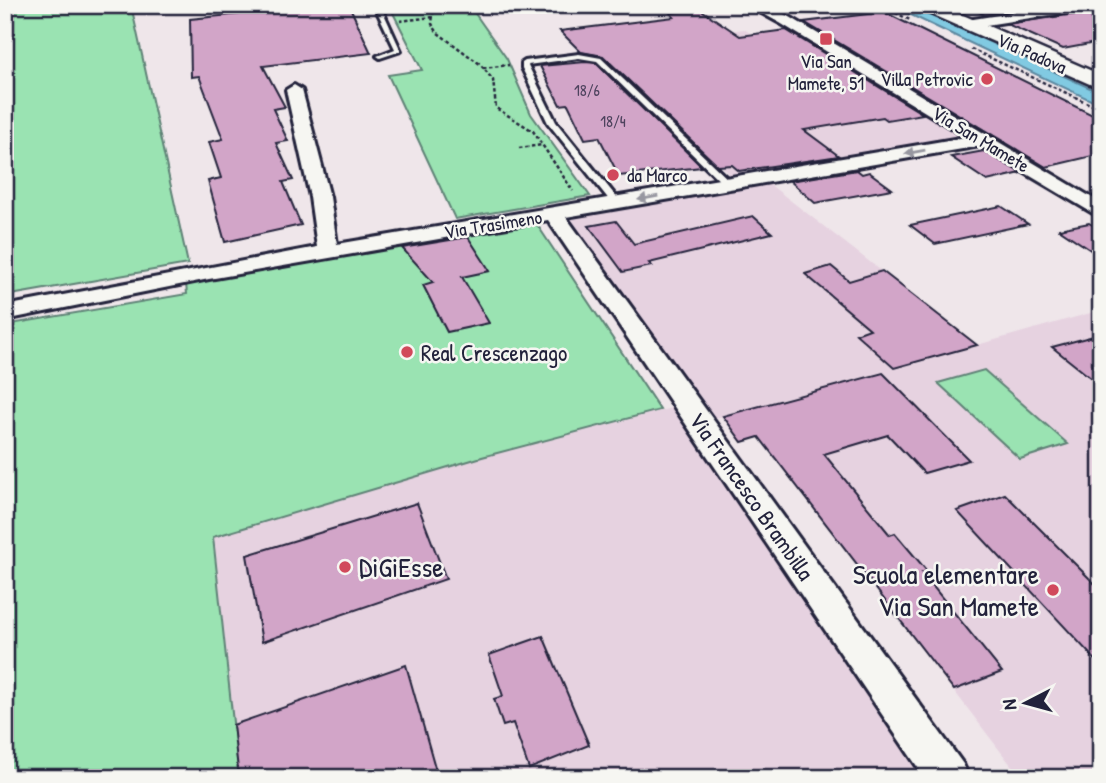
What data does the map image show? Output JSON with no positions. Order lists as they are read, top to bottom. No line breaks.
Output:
{"streets":{"street":["Via Padova","Via San Mamete","Via Trasimeno","Via Francesco Brambilla"]},"crossings":[["Via San Mamete","Via Trasimeno"],["Via Trasimeno","Via Francesco Brambilla"]],"one_way":["Via Trasimeno"],"places":{"transit":["Via San Mamete, 51"],"other":["Villa Petrovic","da Marco","Real Crescenzago","DiGiEsse","Scuola elementare Via San Mamete"]},"house_numbers":["18/6","18/4"],"north":"left"}
